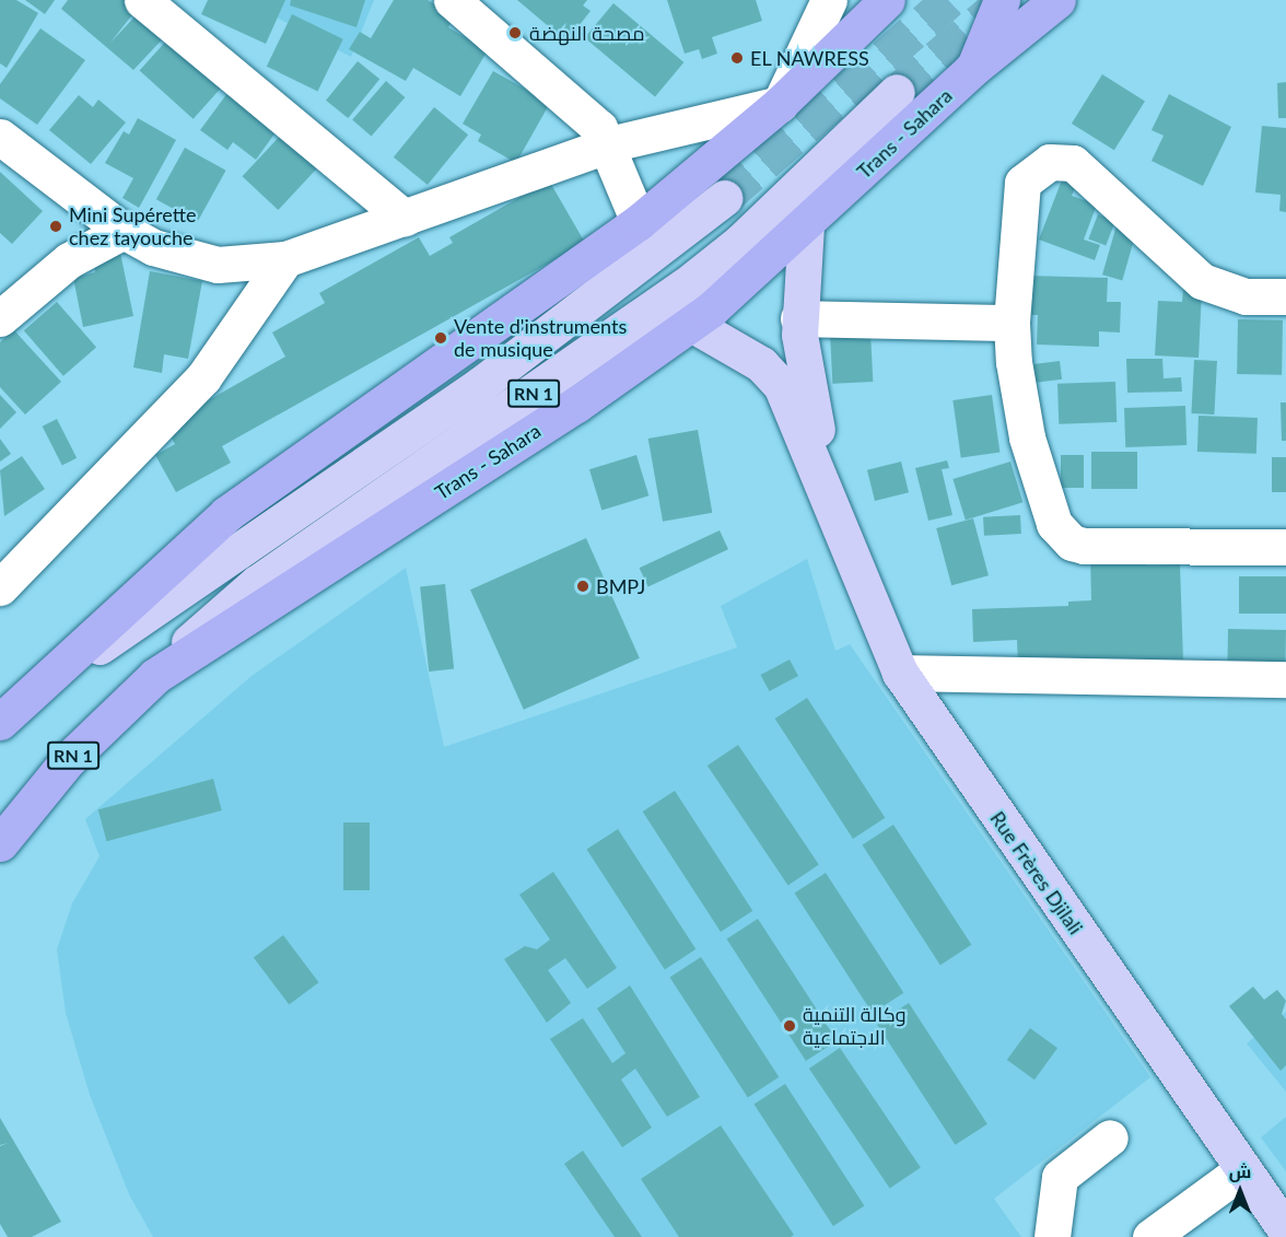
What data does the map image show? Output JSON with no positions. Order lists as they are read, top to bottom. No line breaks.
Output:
{"streets":{"highway":["Trans - Sahara","RN 1"],"main road":["Rue Frères Djilali"]},"crossings":[["Trans - Sahara","RN 1"]],"places":["مصحة النهضة","EL NAWRESS","Mini Supérette chez tayouche","Vente d'instruments de musique","BMPJ","وكالة التنمية الاجتماعية"],"north":"top"}
